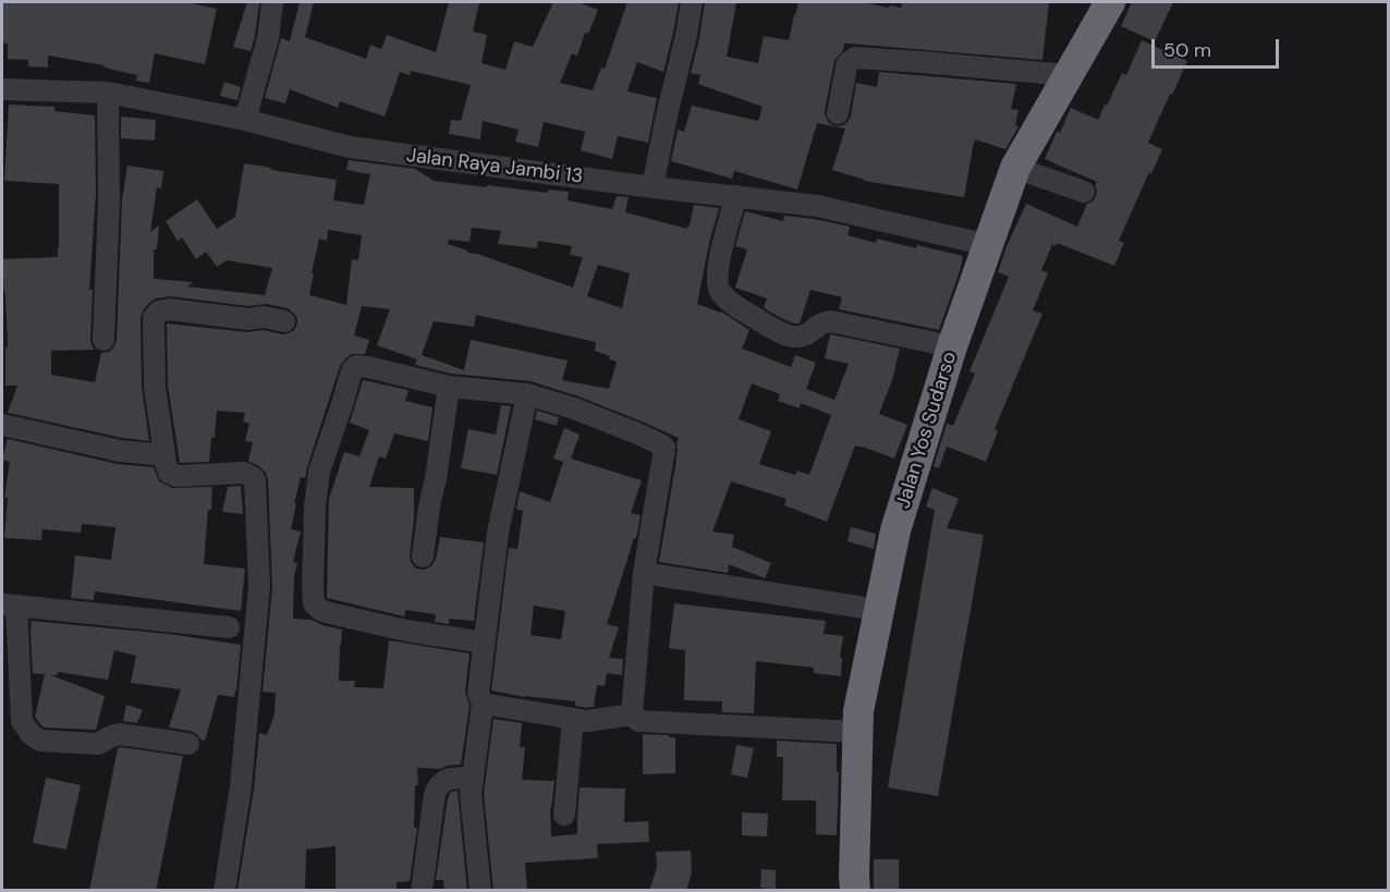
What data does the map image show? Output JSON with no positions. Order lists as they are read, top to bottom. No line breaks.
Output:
{"streets":{"highway":["Jalan Yos Sudarso"],"street":["Jalan Raya Jambi 13"]},"crossings":[["Jalan Raya Jambi 13","Jalan Yos Sudarso"]],"scale_bar":"50 m"}
